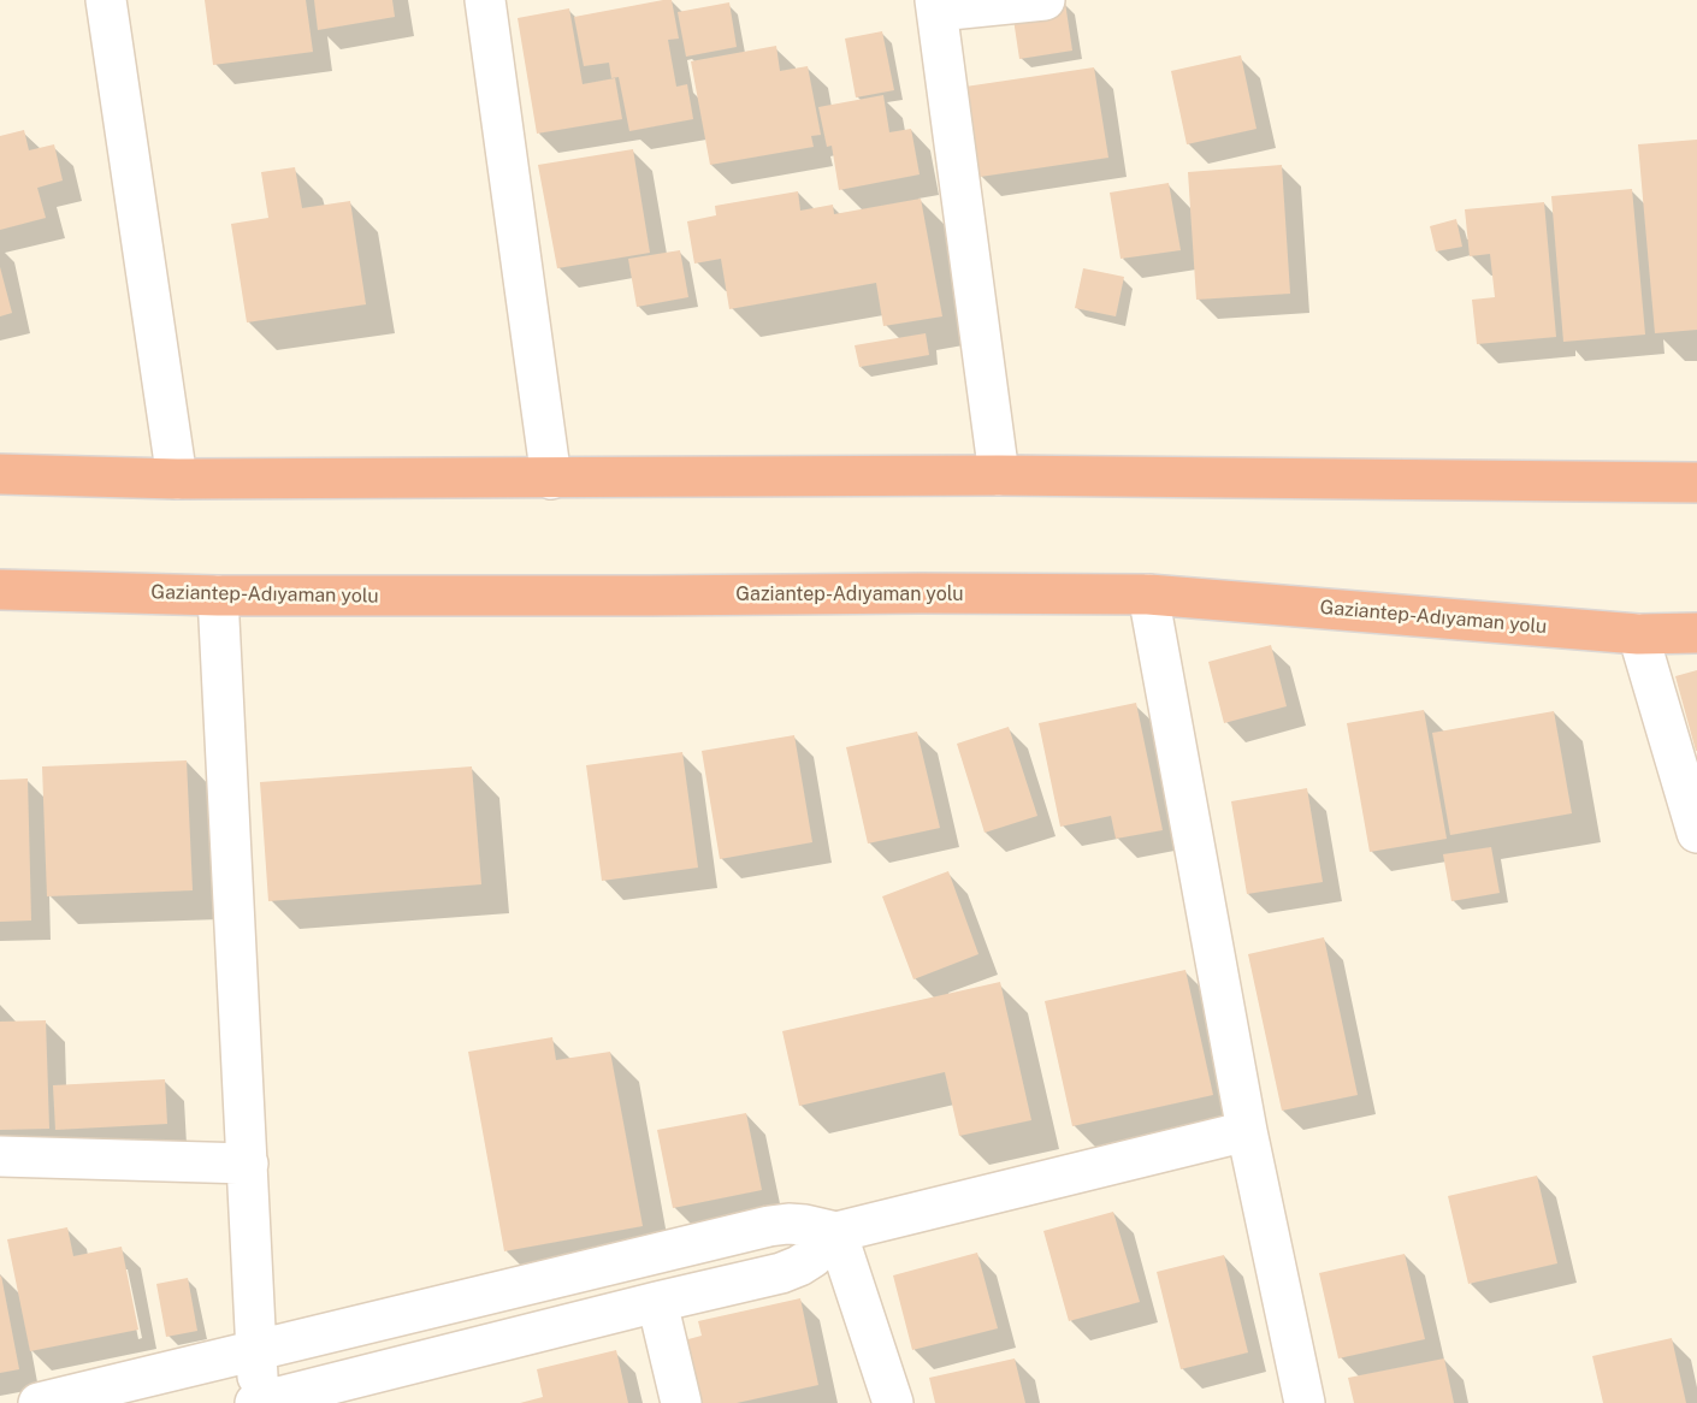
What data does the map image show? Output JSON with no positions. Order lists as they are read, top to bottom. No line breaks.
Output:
{"streets":{"highway":["Gaziantep-Adıyaman yolu"]}}
